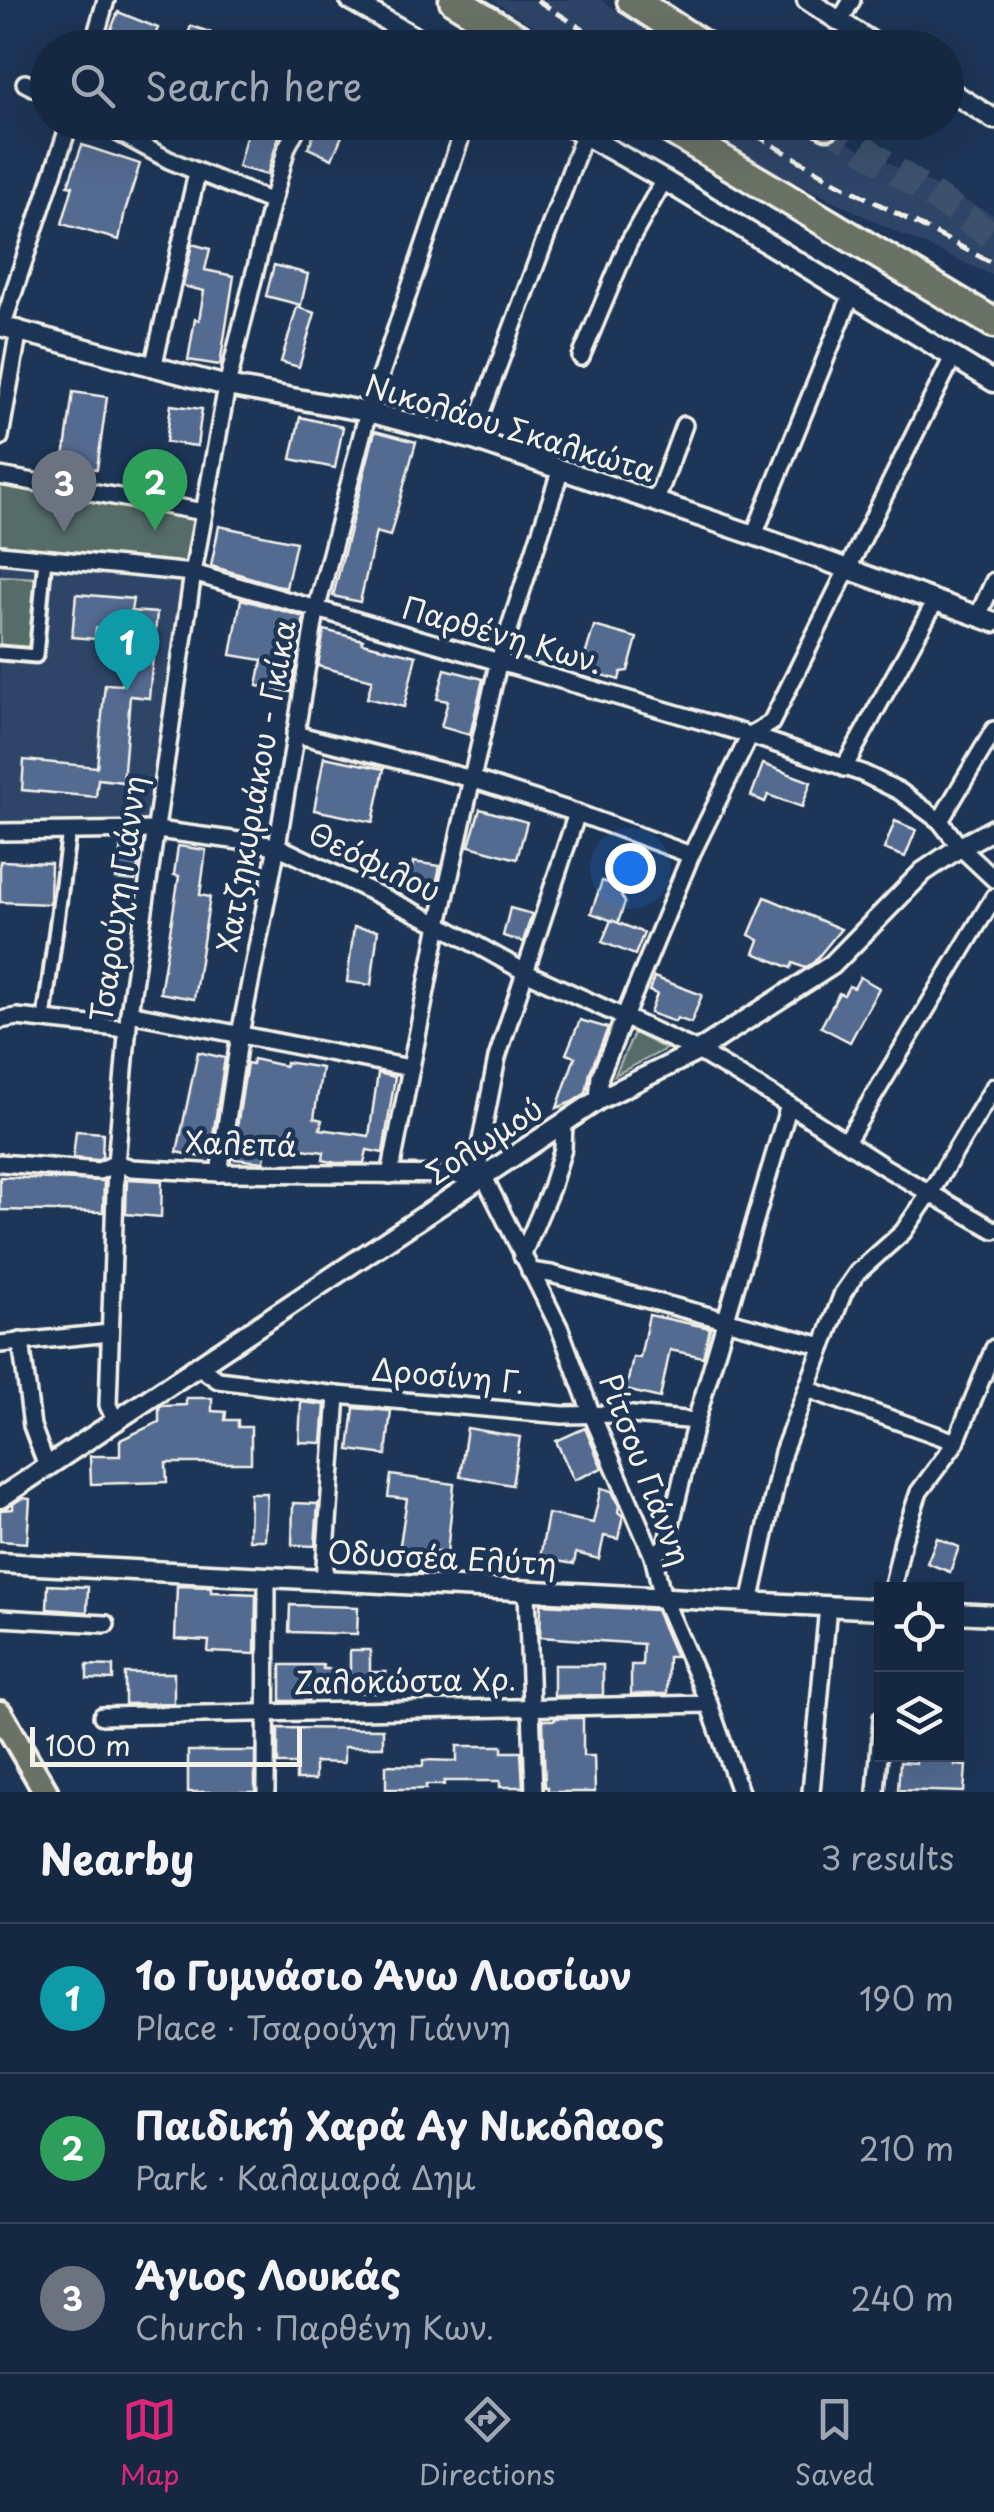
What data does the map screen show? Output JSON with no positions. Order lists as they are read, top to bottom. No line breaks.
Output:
{"streets":{"street":["Νικολάου Σκαλκώτα","Παρθένη Κων.","Χατζηκυριάκου - Γκίκα","Θεόφιλου","Τσαρούχη Γιάννη","Σολωμού","Χαλεπά","Δροσίνη Γ.","Ρίτσου Γιάννη","Οδυσσέα Ελύτη","Ζαλοκώστα Χρ."]},"crossings":[["Νικολάου Σκαλκώτα","Χατζηκυριάκου - Γκίκα"],["Νικολάου Σκαλκώτα","Τσαρούχη Γιάννη"],["Παρθένη Κων.","Χατζηκυριάκου - Γκίκα"],["Παρθένη Κων.","Τσαρούχη Γιάννη"],["Παρθένη Κων.","Σολωμού"],["Χατζηκυριάκου - Γκίκα","Θεόφιλου"],["Χατζηκυριάκου - Γκίκα","Χαλεπά"],["Θεόφιλου","Τσαρούχη Γιάννη"],["Θεόφιλου","Σολωμού"],["Τσαρούχη Γιάννη","Σολωμού"],["Τσαρούχη Γιάννη","Χαλεπά"],["Σολωμού","Χαλεπά"],["Σολωμού","Δροσίνη Γ."],["Σολωμού","Ρίτσου Γιάννη"],["Χαλεπά","Ρίτσου Γιάννη"],["Δροσίνη Γ.","Ρίτσου Γιάννη"],["Ρίτσου Γιάννη","Οδυσσέα Ελύτη"],["Ρίτσου Γιάννη","Ζαλοκώστα Χρ."]],"scale_bar":"100 m","page":{"search":"Search here","pins":["2","3","1"],"scale":"100 m","heading":["Nearby","3 results"],"list":[{"mark":"1","name":"1ο Γυμνάσιο Άνω Λιοσίων","note":"Place · Τσαρούχη Γιάννη","value":"190 m"},{"mark":"2","name":"Παιδική Χαρά Αγ Νικόλαος","note":"Park · Καλαμαρά Δημ","value":"210 m"},{"mark":"3","name":"Άγιος Λουκάς","note":"Church · Παρθένη Κων.","value":"240 m"}],"nav":["Map","Directions","Saved"]}}
